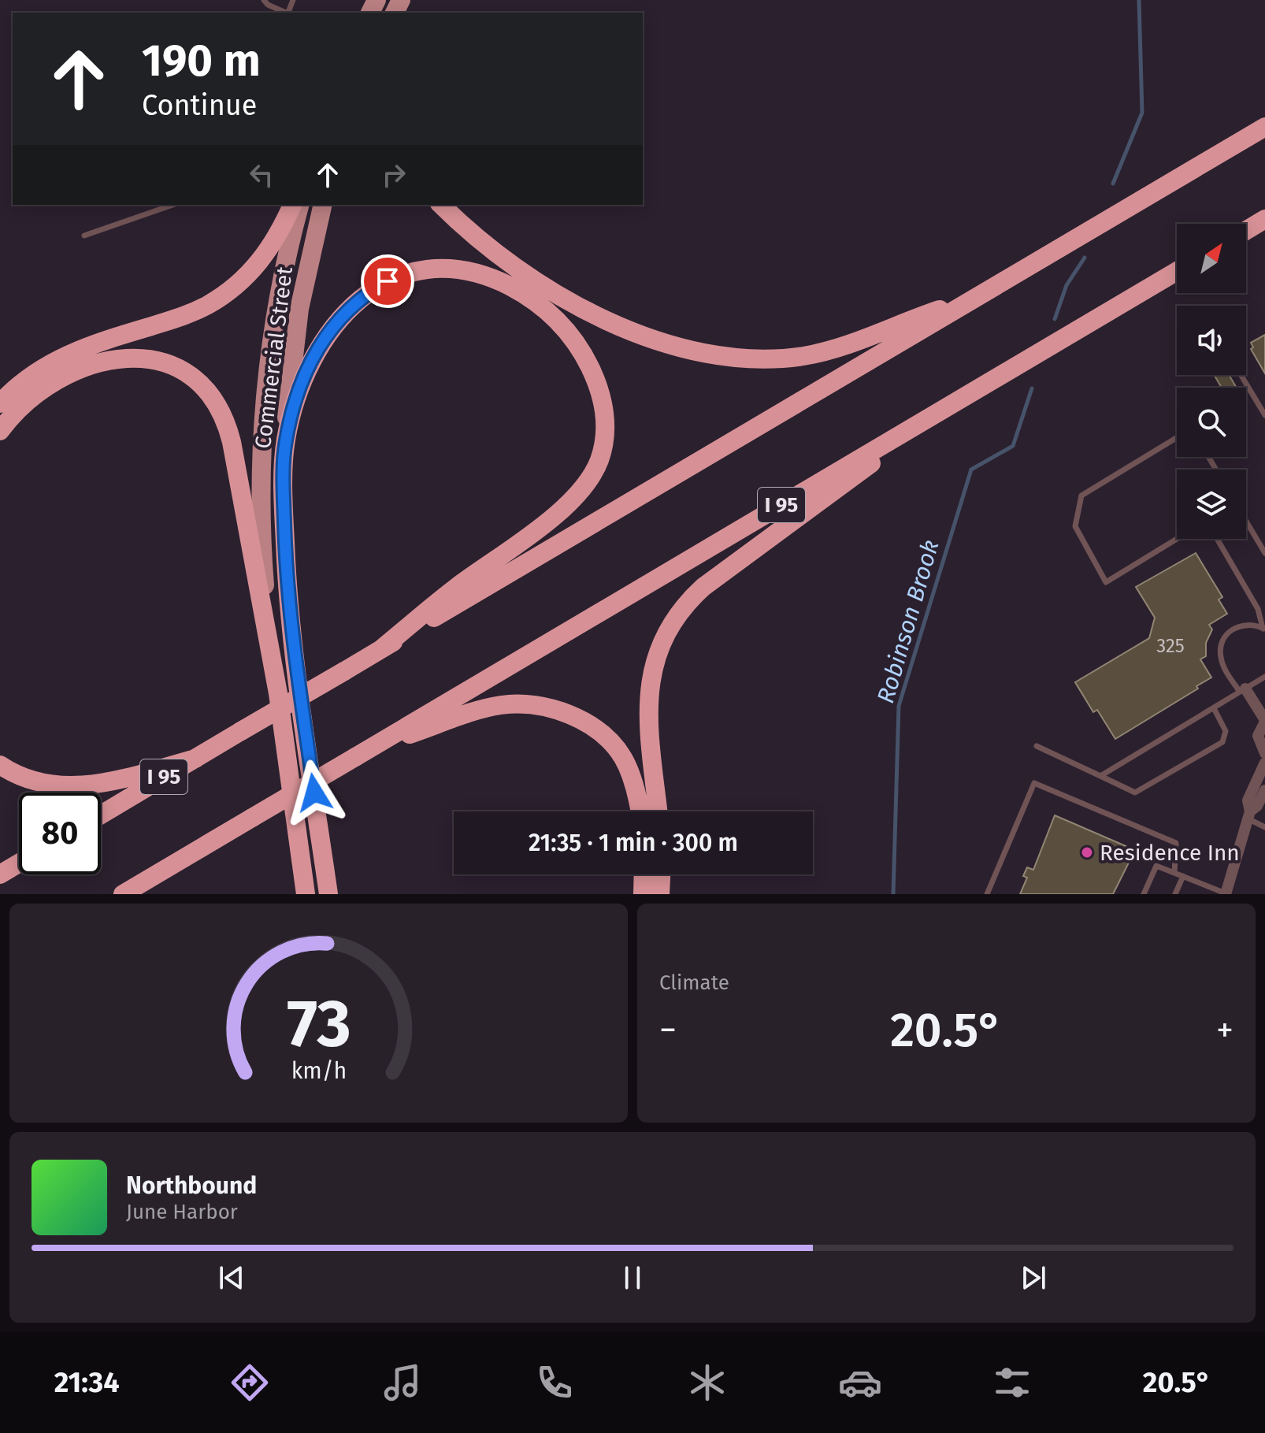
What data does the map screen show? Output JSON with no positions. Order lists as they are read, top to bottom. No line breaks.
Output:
{"streets":{"highway":["Commercial Street","I 95"]},"water":["Robinson Brook"],"places":["Residence Inn"],"house_numbers":["325"],"north":"top right","page":{"turn":["190 m","Continue"],"limit":"80","trip":"21:35 · 1 min · 300 m","tile":"Climate","heat":["−","20.5°","+"],"song":["Northbound","June Harbor"],"tabs":["21:34","20.5°"],"gauge":["73","km/h"]}}
